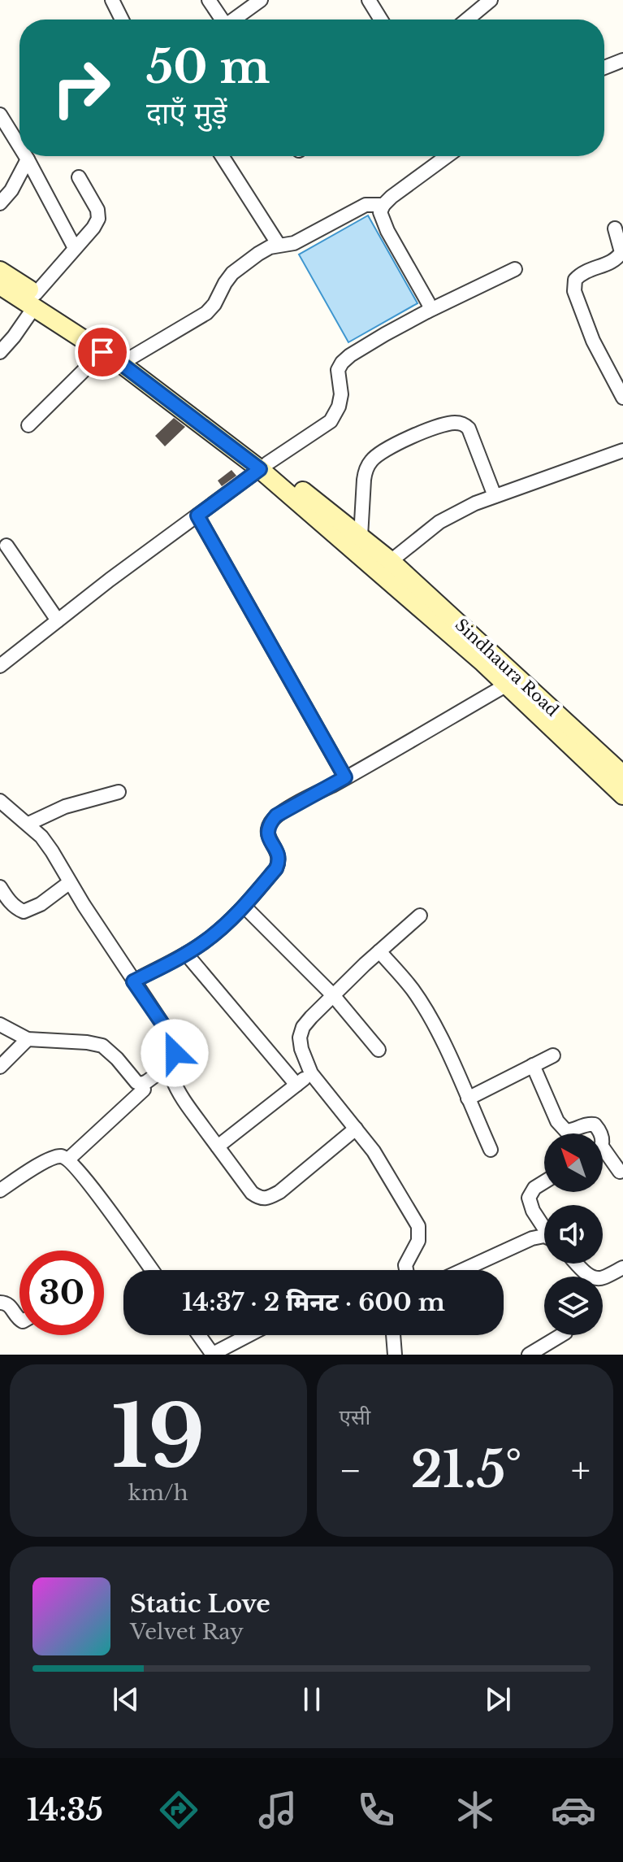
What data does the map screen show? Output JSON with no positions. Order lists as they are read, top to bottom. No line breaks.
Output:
{"streets":{"street":["Sindhaura Road"]},"north":"top left","page":{"turn":["50 m","दाएँ मुड़ें"],"limit":"30","trip":"14:37 · 2 मिनट · 600 m","tile":[["19","km/h"],"एसी"],"heat":["−","21.5°","+"],"song":["Static Love","Velvet Ray"],"tabs":"14:35"}}
